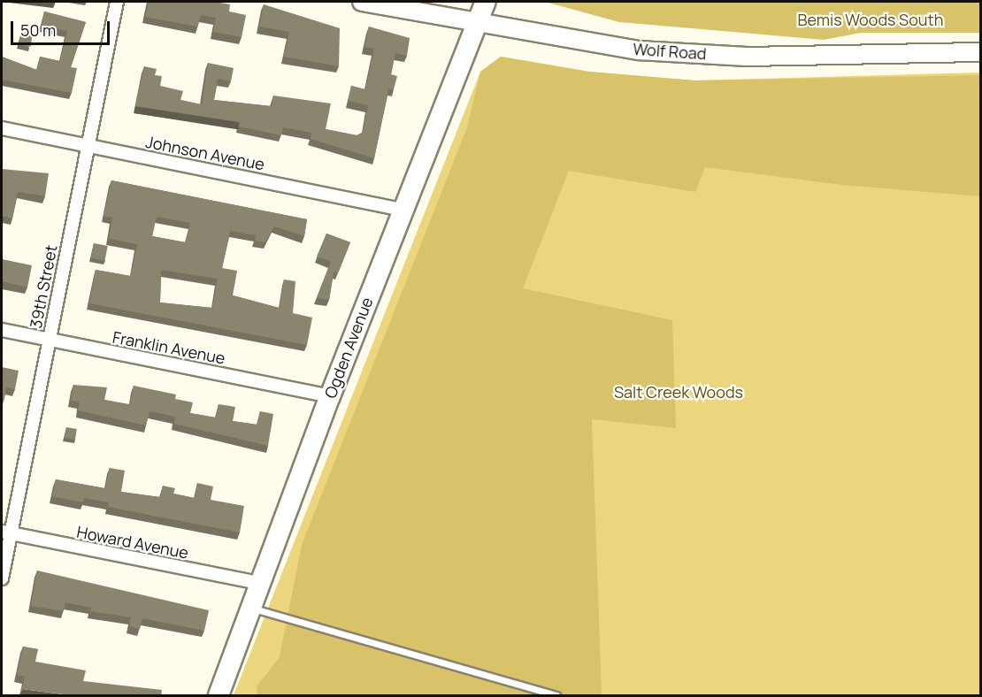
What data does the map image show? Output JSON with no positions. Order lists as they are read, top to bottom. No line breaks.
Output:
{"streets":{"main road":["Wolf Road","Ogden Avenue"],"street":["Johnson Avenue","39th Street","Franklin Avenue","Howard Avenue"]},"crossings":[["Wolf Road","Ogden Avenue"],["Johnson Avenue","39th Street"],["Johnson Avenue","Ogden Avenue"],["39th Street","Franklin Avenue"],["39th Street","Howard Avenue"],["Franklin Avenue","Ogden Avenue"],["Ogden Avenue","Howard Avenue"]],"parks":["Bemis Woods South","Salt Creek Woods"],"scale_bar":"50 m"}
